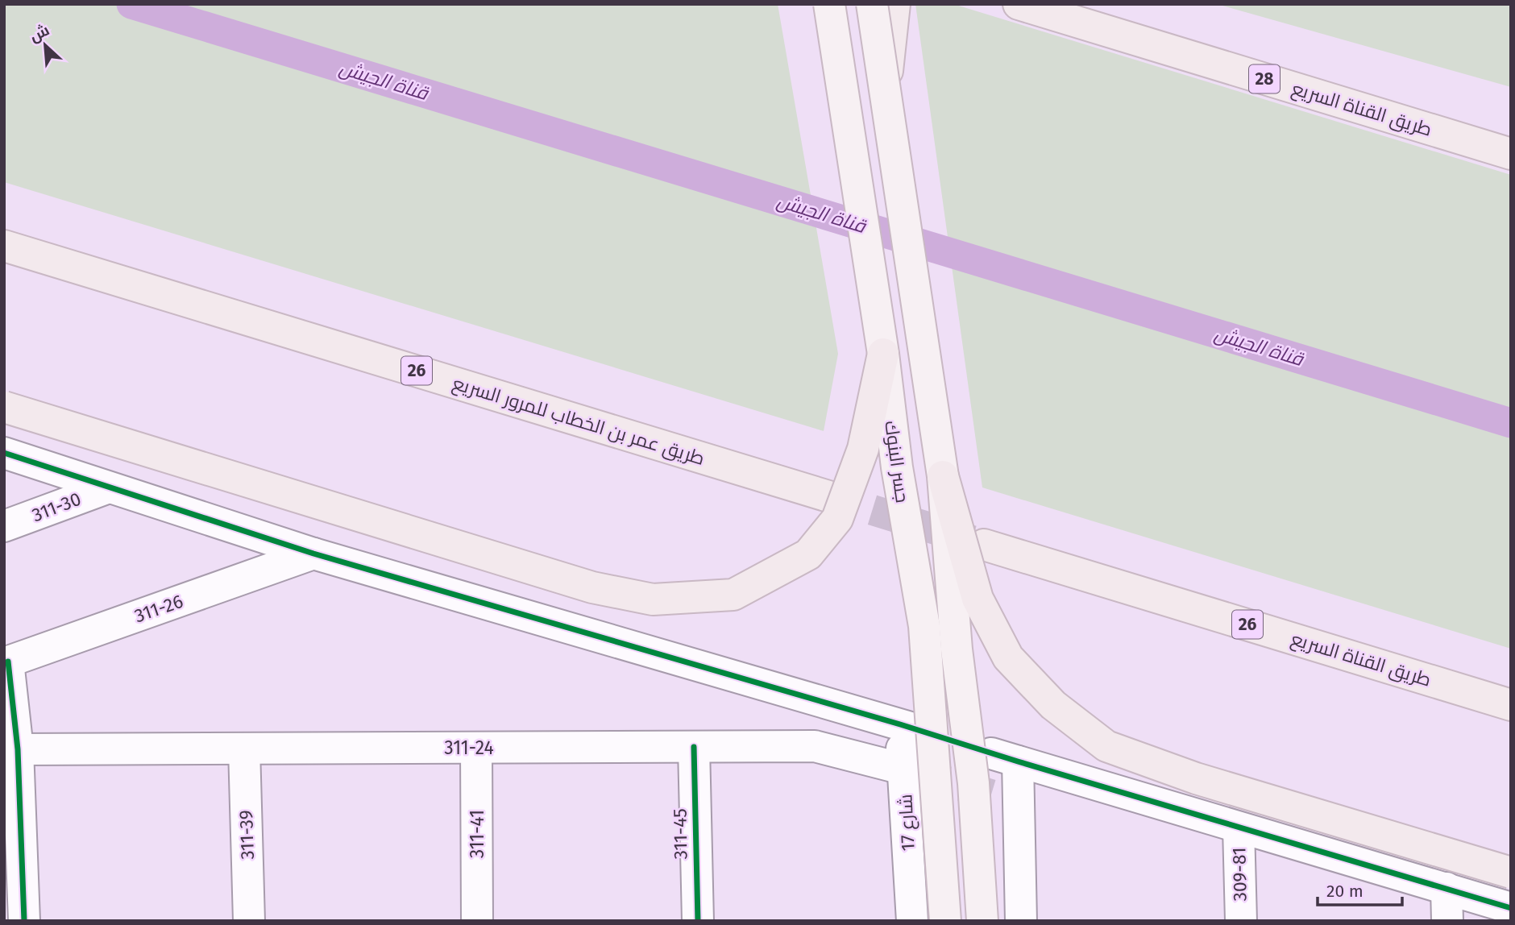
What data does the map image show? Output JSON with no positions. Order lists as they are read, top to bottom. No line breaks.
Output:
{"streets":{"highway":["28","طريق القناة السريع","26","طريق عمر بن الخطاب للمرور السريع"],"main road":["جسر البنوك"],"street":["311-30","311-26","311-24","شارع 17","311-41","311-45","311-39","309-81"]},"crossings":[["311-26","شارع 17"],["311-24","شارع 17"],["311-24","311-41"],["311-24","311-45"],["311-24","311-39"]],"water":["قناة الجيش"],"scale_bar":"20 m","north":"top left"}
